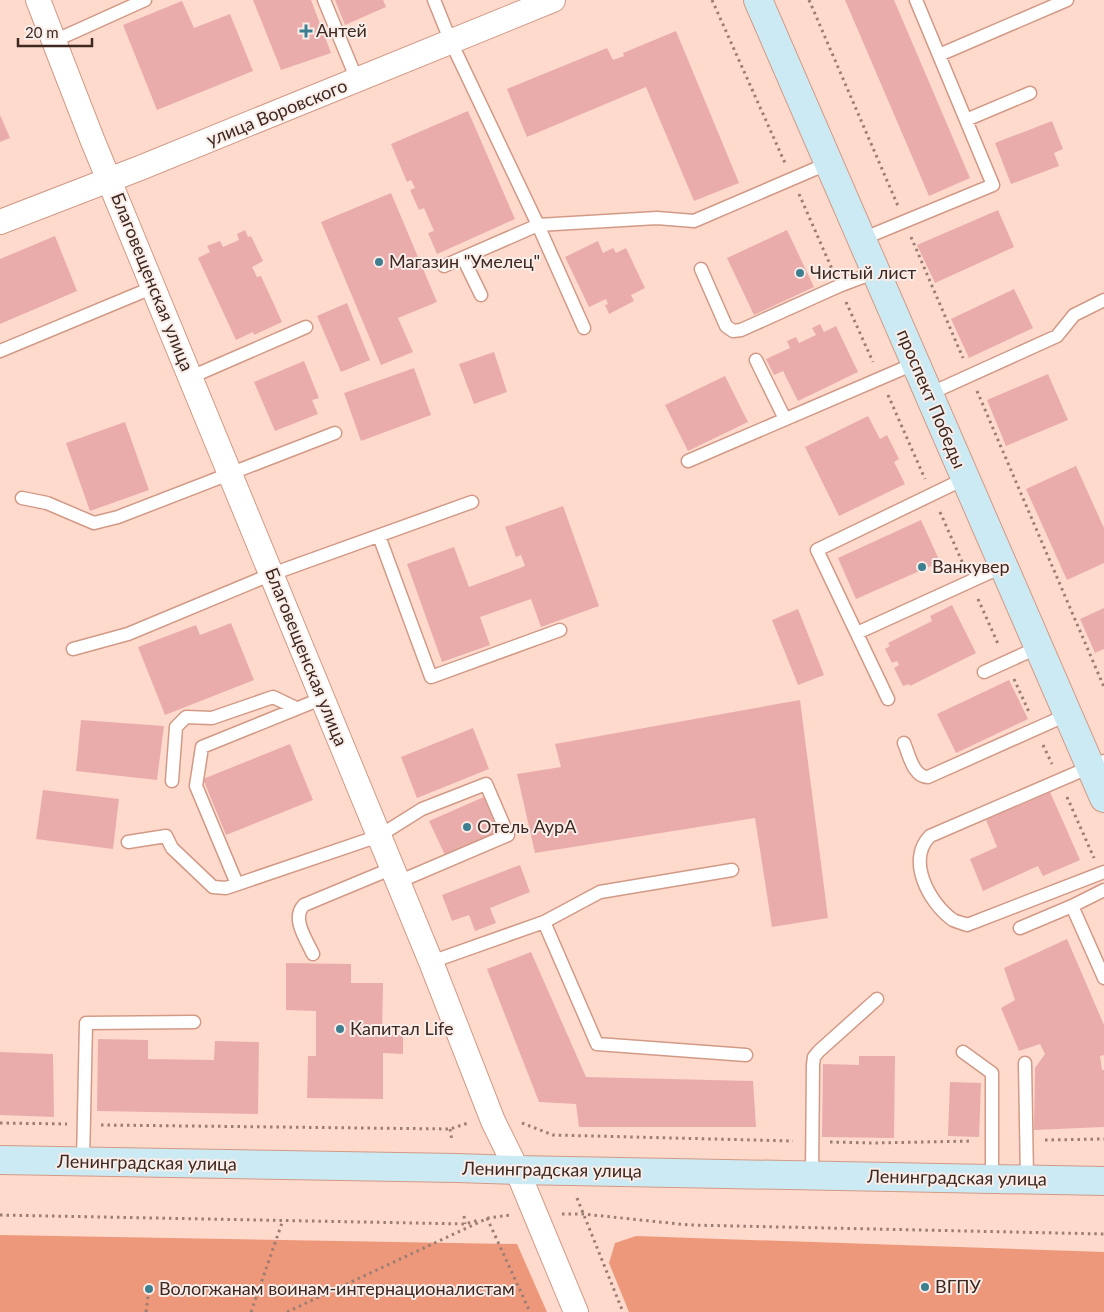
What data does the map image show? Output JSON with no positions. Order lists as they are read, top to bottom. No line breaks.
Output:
{"streets":{"main road":["проспект Победы","Ленинградская улица"],"street":["улица Воровского","Благовещенская улица"]},"crossings":[["улица Воровского","Благовещенская улица"],["Благовещенская улица","Ленинградская улица"]],"places":{"health":["Антей"],"other":["Магазин \"Умелец\"","Чистый лист","Ванкувер","Отель АурА","Капитал Life","ВГПУ","Вологжанам воинам-интернационалистам"]},"scale_bar":"20 m"}
